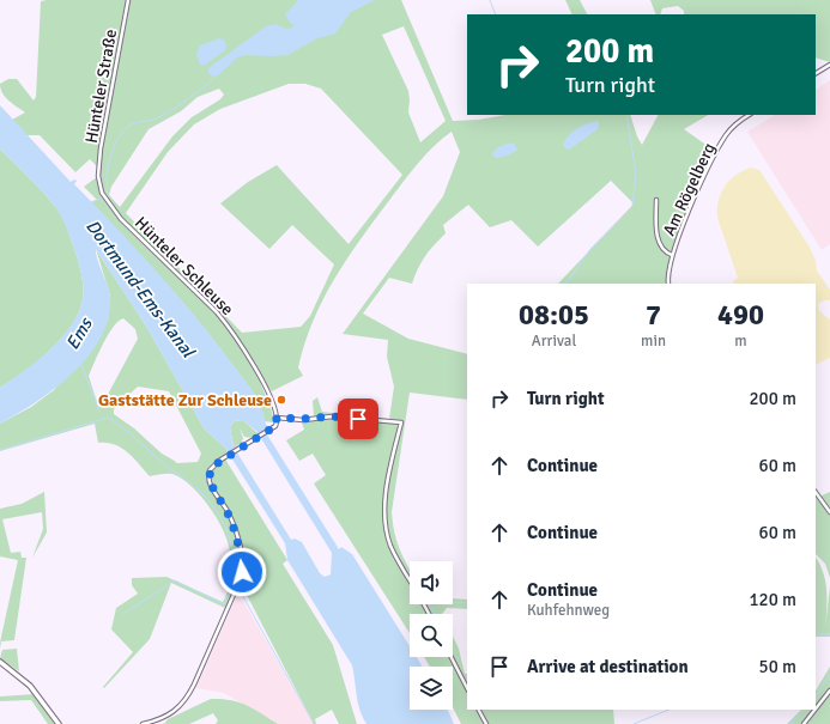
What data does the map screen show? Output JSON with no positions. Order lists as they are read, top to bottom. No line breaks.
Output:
{"streets":{"street":["Hünteler Straße","Am Rögelberg","Hünteler Schleuse"]},"crossings":[["Hünteler Straße","Hünteler Schleuse"]],"water":["Dortmund-Ems-Kanal","Ems"],"places":["Gaststätte Zur Schleuse"],"page":{"turn":["200 m","Turn right"],"eta":["08:05","Arrival","7","min","490","m"],"list":[{"name":"Turn right","value":"200 m"},{"name":"Continue","value":"60 m"},{"name":"Continue","value":"60 m"},{"name":"Continue","note":"Kuhfehnweg","value":"120 m"},{"name":"Arrive at destination","value":"50 m"}]}}
